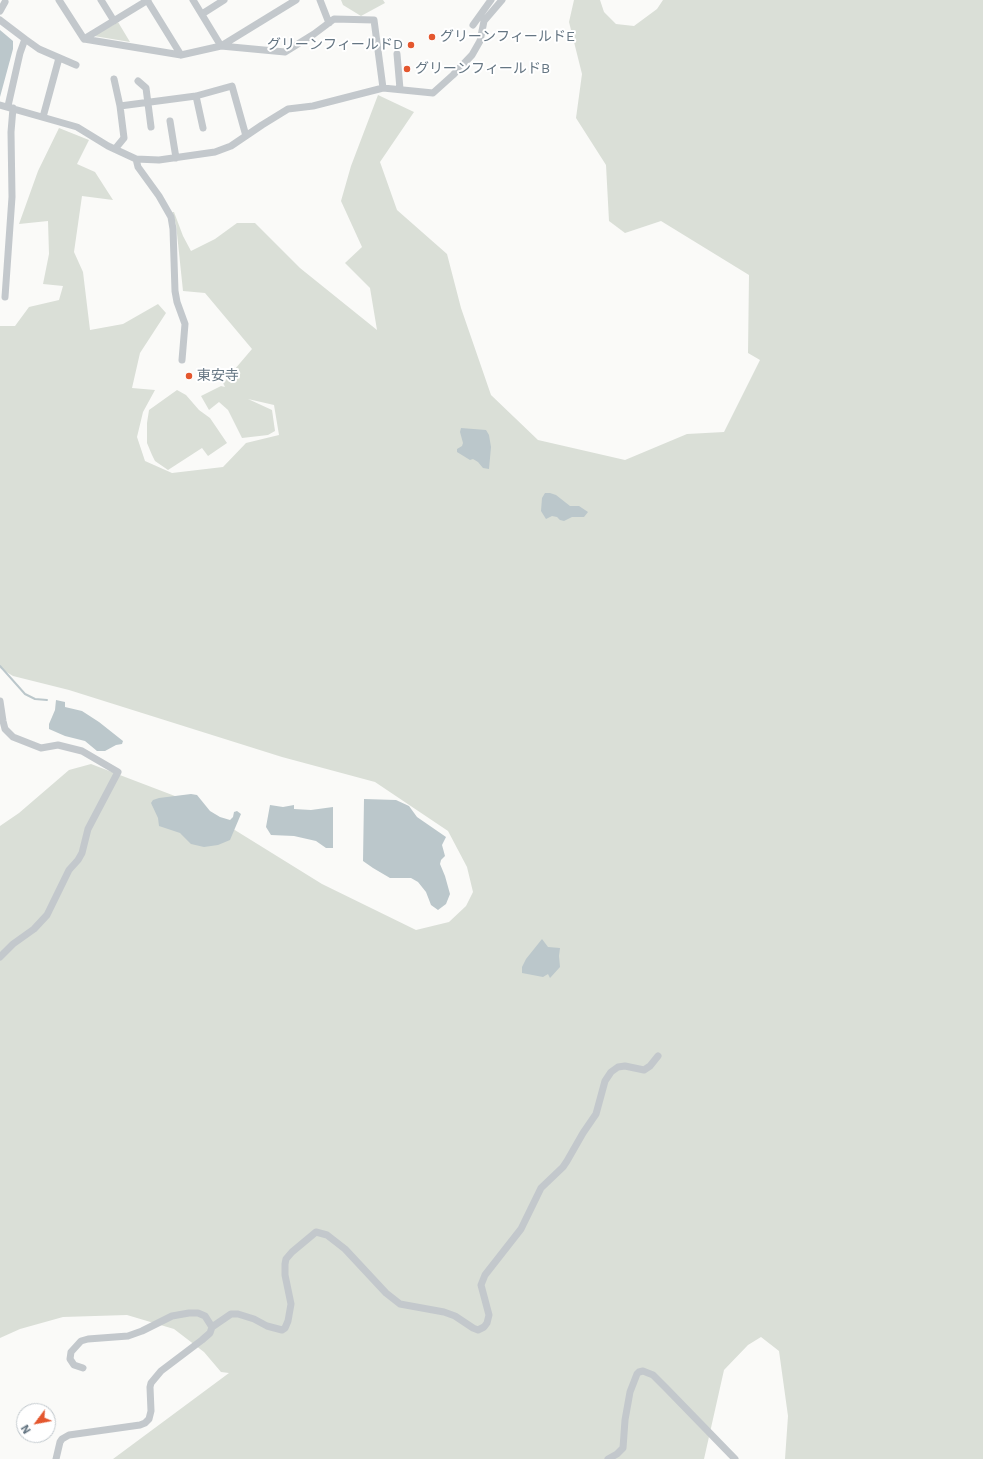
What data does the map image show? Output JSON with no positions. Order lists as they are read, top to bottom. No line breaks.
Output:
{"places":["グリーンフィールドE","グリーンフィールドD","グリーンフィールドB","東安寺"],"north":"bottom left"}
